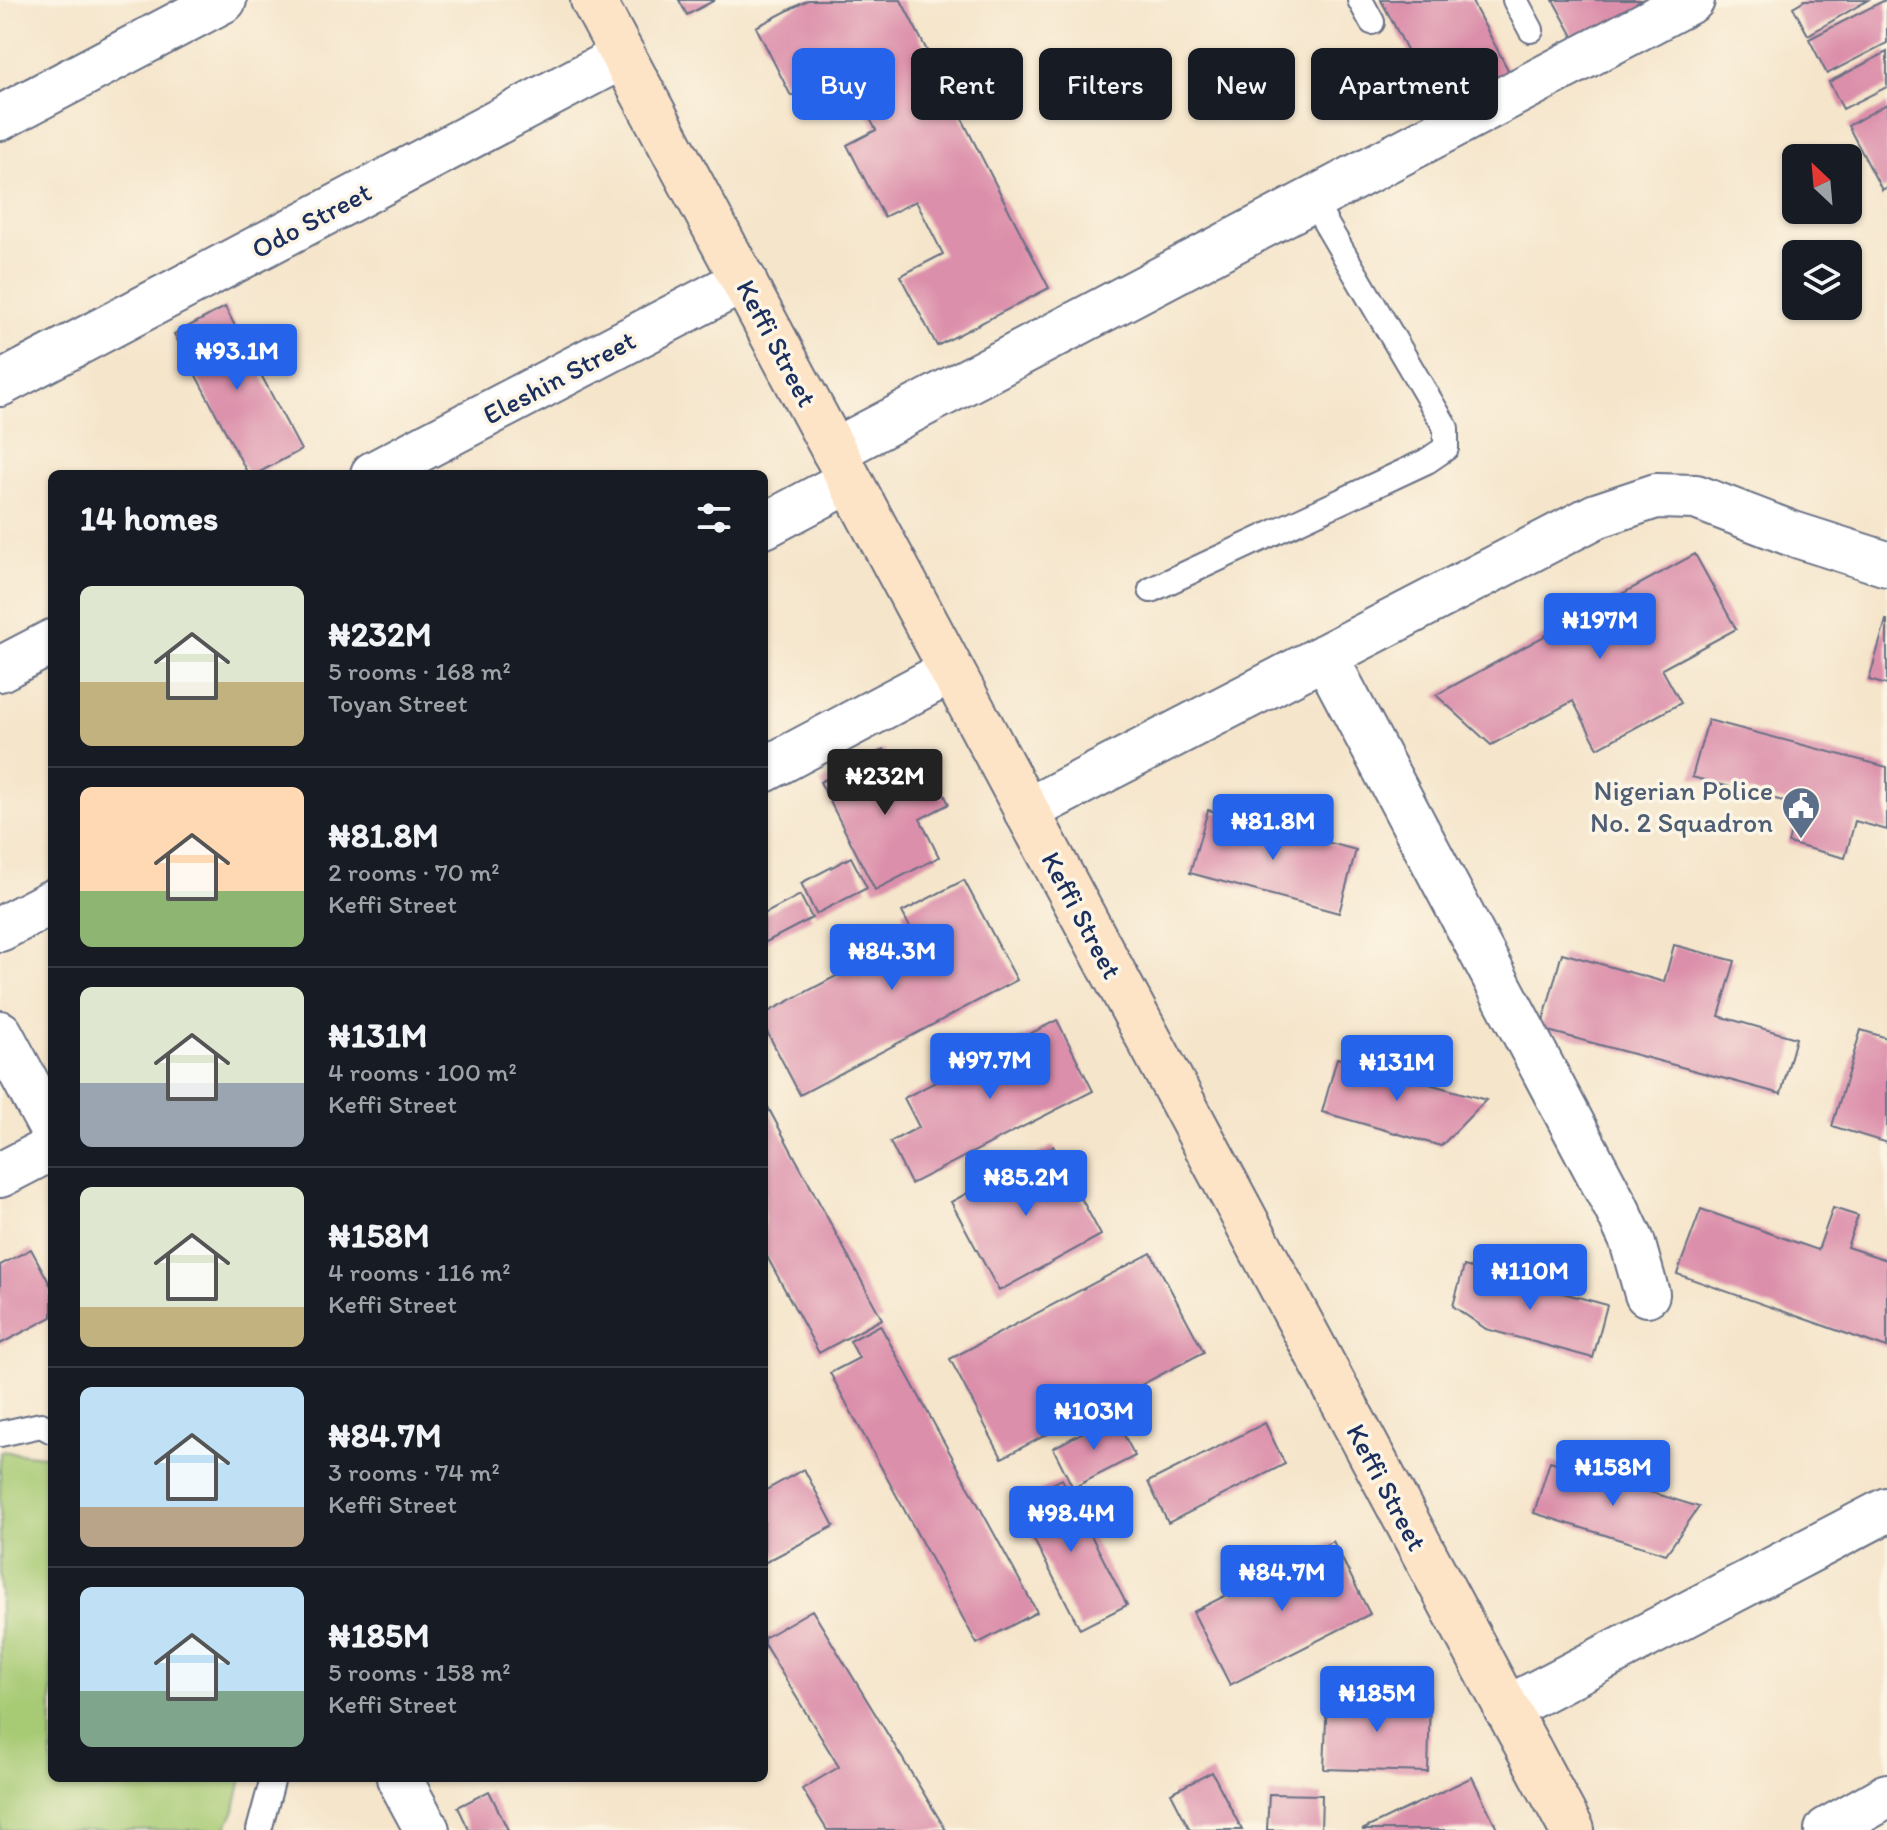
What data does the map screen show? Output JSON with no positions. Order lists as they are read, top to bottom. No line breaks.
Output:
{"streets":{"main road":["Keffi Street"],"street":["Odo Street","Eleshin Street"]},"crossings":[["Odo Street","Keffi Street"],["Keffi Street","Eleshin Street"]],"places":{"public building":["Nigerian Police No. 2 Squadron"]},"north":"top left","page":{"chip":["Buy","Rent","Filters","New","Apartment"],"price":["₦93.1M","₦197M","₦232M","₦81.8M","₦84.3M","₦97.7M","₦131M","₦85.2M","₦110M","₦103M","₦158M","₦98.4M","₦84.7M","₦185M"],"heading":"14 homes","list":[{"name":"₦232M","note":"5 rooms · 168 m² · Toyan Street"},{"name":"₦81.8M","note":"2 rooms · 70 m² · Keffi Street"},{"name":"₦131M","note":"4 rooms · 100 m² · Keffi Street"},{"name":"₦158M","note":"4 rooms · 116 m² · Keffi Street"},{"name":"₦84.7M","note":"3 rooms · 74 m² · Keffi Street"},{"name":"₦185M","note":"5 rooms · 158 m² · Keffi Street"}]}}
